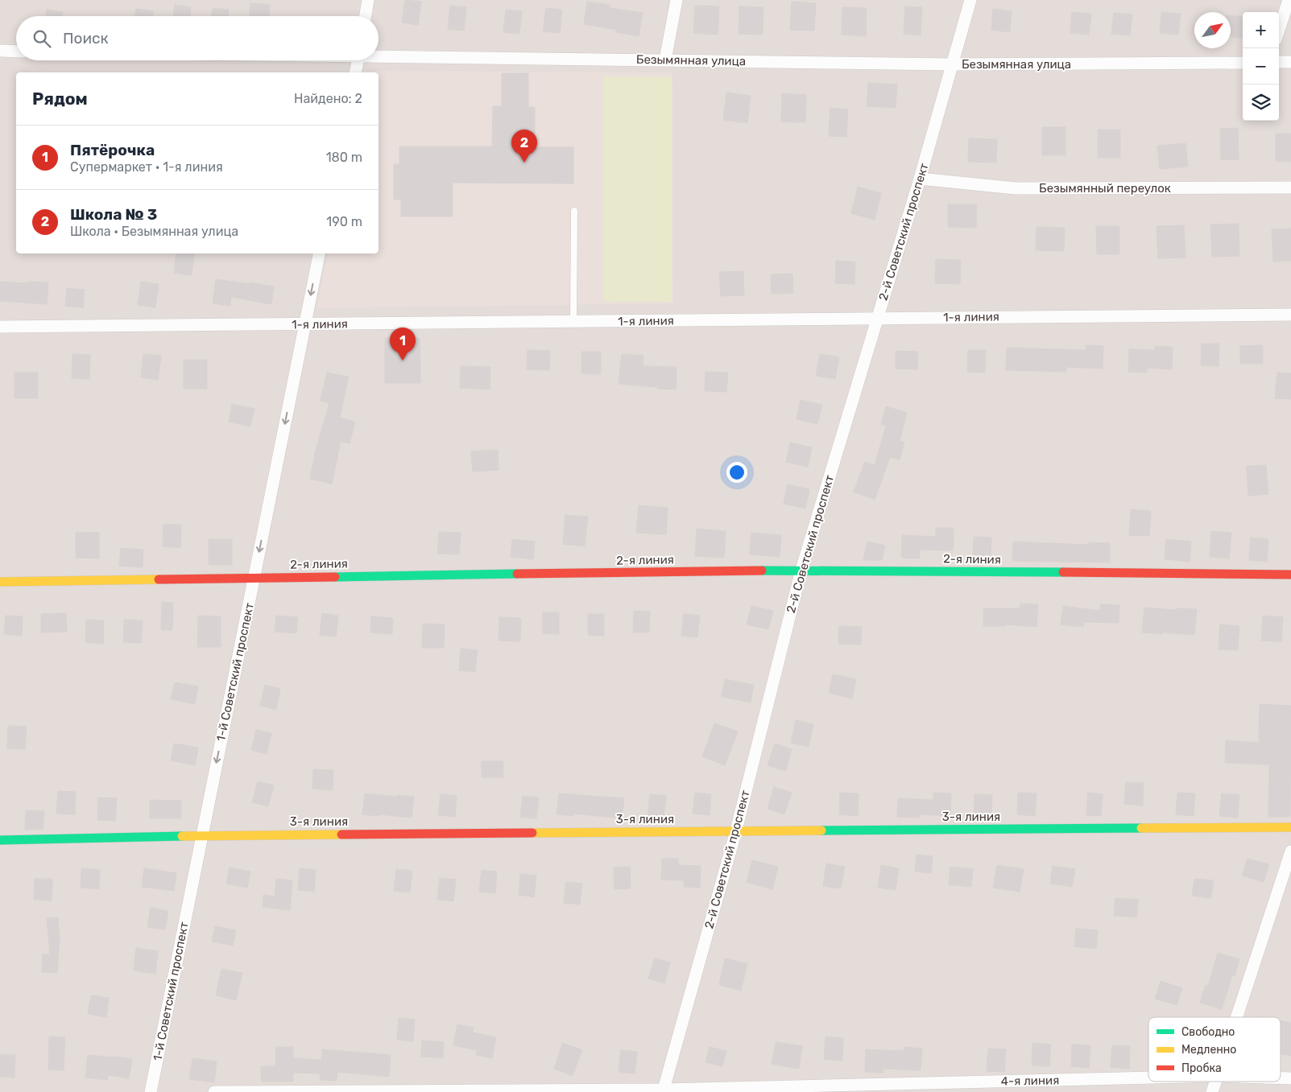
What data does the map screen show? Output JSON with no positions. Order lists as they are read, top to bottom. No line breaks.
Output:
{"streets":{"street":["Безымянная улица","Безымянный переулок","2-й Советский проспект","1-я линия","2-я линия","1-й Советский проспект","3-я линия","4-я линия"]},"crossings":[["Безымянная улица","2-й Советский проспект"],["Безымянный переулок","2-й Советский проспект"],["2-й Советский проспект","1-я линия"],["2-й Советский проспект","2-я линия"],["2-й Советский проспект","3-я линия"],["2-й Советский проспект","4-я линия"],["1-я линия","1-й Советский проспект"],["2-я линия","1-й Советский проспект"],["1-й Советский проспект","3-я линия"]],"one_way":["1-й Советский проспект"],"legend":["Свободно","Медленно","Пробка"],"north":"top right","page":{"map_buttons":["+","−"],"search":"Поиск","heading":["Рядом","Найдено: 2"],"list":[{"mark":"1","name":"Пятёрочка","note":"Супермаркет · 1-я линия","value":"180 m"},{"mark":"2","name":"Школа № 3","note":"Школа · Безымянная улица","value":"190 m"}],"pins":["2","1"]}}
